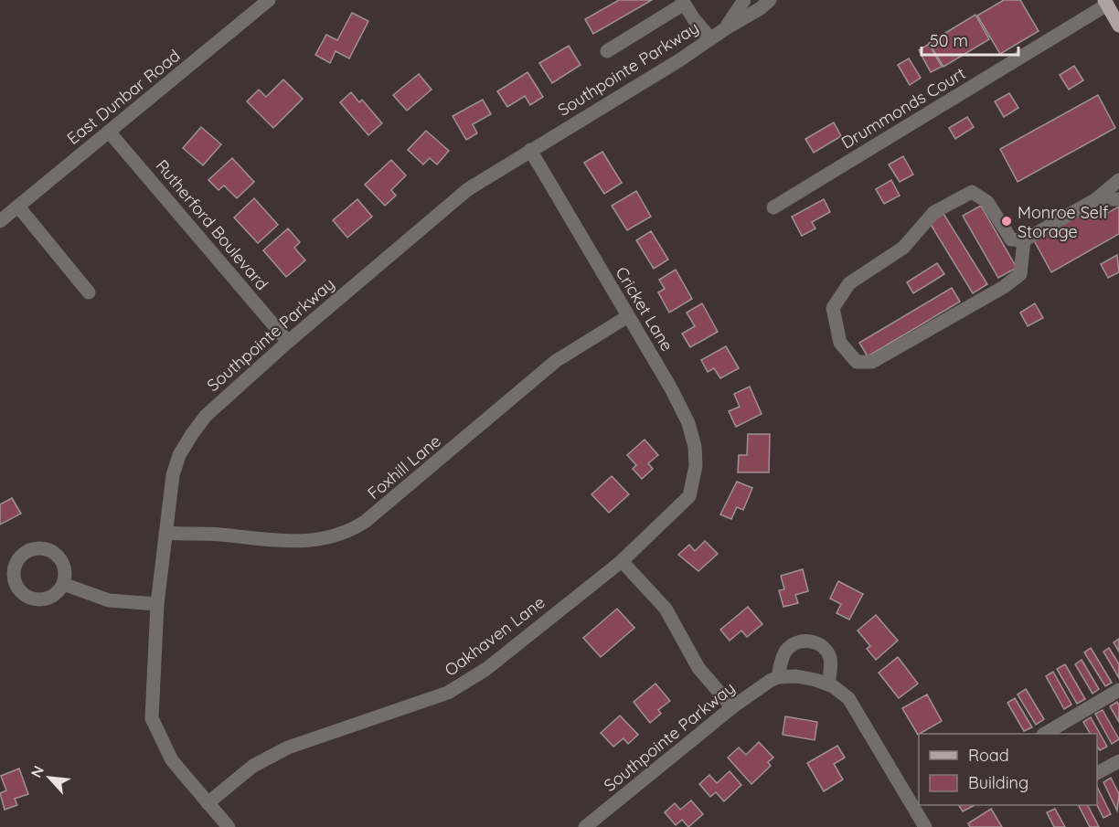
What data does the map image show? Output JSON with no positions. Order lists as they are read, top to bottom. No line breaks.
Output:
{"streets":{"street":["Southpointe Parkway","East Dunbar Road","Drummonds Court","Rutherford Boulevard","Cricket Lane","Foxhill Lane","Oakhaven Lane"]},"crossings":[["Southpointe Parkway","Rutherford Boulevard"],["Southpointe Parkway","Cricket Lane"],["Southpointe Parkway","Foxhill Lane"],["Southpointe Parkway","Oakhaven Lane"],["East Dunbar Road","Rutherford Boulevard"],["Cricket Lane","Foxhill Lane"],["Cricket Lane","Oakhaven Lane"]],"places":["Monroe Self Storage"],"legend":["Road","Building"],"scale_bar":"50 m","north":"top left"}
